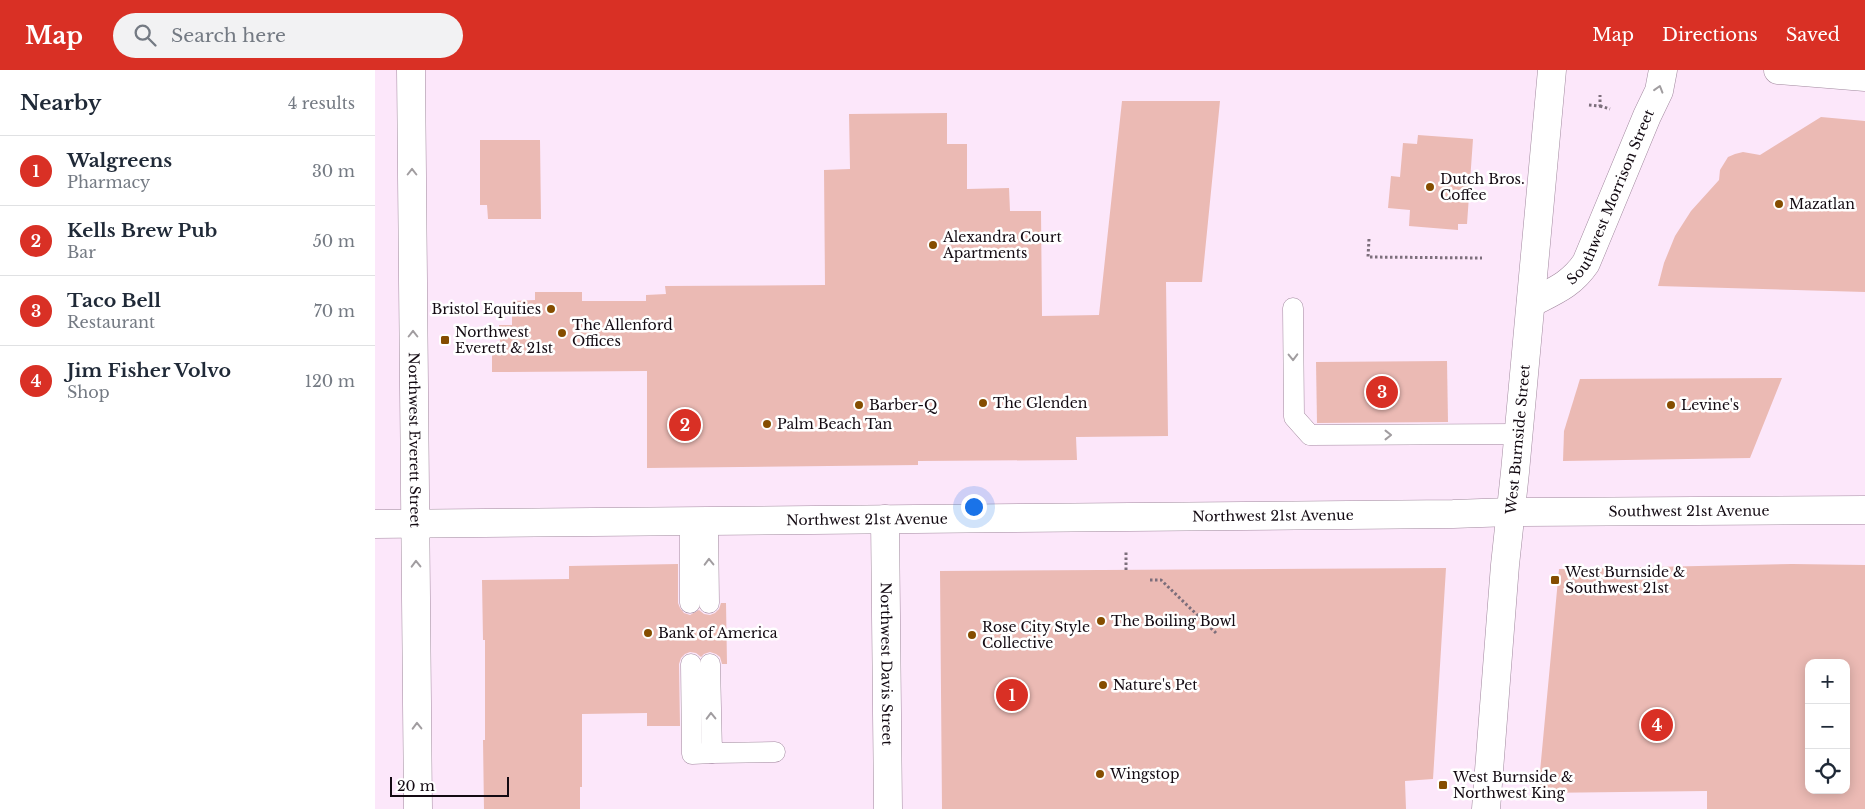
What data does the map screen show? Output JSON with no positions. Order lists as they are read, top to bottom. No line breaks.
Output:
{"streets":{"street":["Southwest Morrison Street","Northwest Everett Street","West Burnside Street","Southwest 21st Avenue","Northwest 21st Avenue","Northwest Davis Street"]},"crossings":[["Southwest Morrison Street","West Burnside Street"],["Northwest Everett Street","Northwest 21st Avenue"],["West Burnside Street","Southwest 21st Avenue"],["West Burnside Street","Northwest 21st Avenue"],["Southwest 21st Avenue","Northwest 21st Avenue"],["Northwest 21st Avenue","Northwest Davis Street"]],"one_way":["Southwest Morrison Street","Northwest Everett Street"],"places":{"other":["Dutch Bros. Coffee","Mazatlan","Alexandra Court Apartments","Bristol Equities","The Allenford Offices","The Glenden","Barber-Q","Levine's","Palm Beach Tan","The Boiling Bowl","Bank of America","Rose City Style Collective","Nature's Pet","Wingstop"],"transit":["Northwest Everett & 21st","West Burnside & Southwest 21st","West Burnside & Northwest King"]},"scale_bar":"20 m","page":{"header":"Map","search":"Search here","nav":["Map","Directions","Saved"],"heading":["Nearby","4 results"],"list":[{"mark":"1","name":"Walgreens","note":"Pharmacy","value":"30 m"},{"mark":"2","name":"Kells Brew Pub","note":"Bar","value":"50 m"},{"mark":"3","name":"Taco Bell","note":"Restaurant","value":"70 m"},{"mark":"4","name":"Jim Fisher Volvo","note":"Shop","value":"120 m"}],"pins":["3","2","1","4"],"map_buttons":["+","−"],"scale":"20 m"}}
